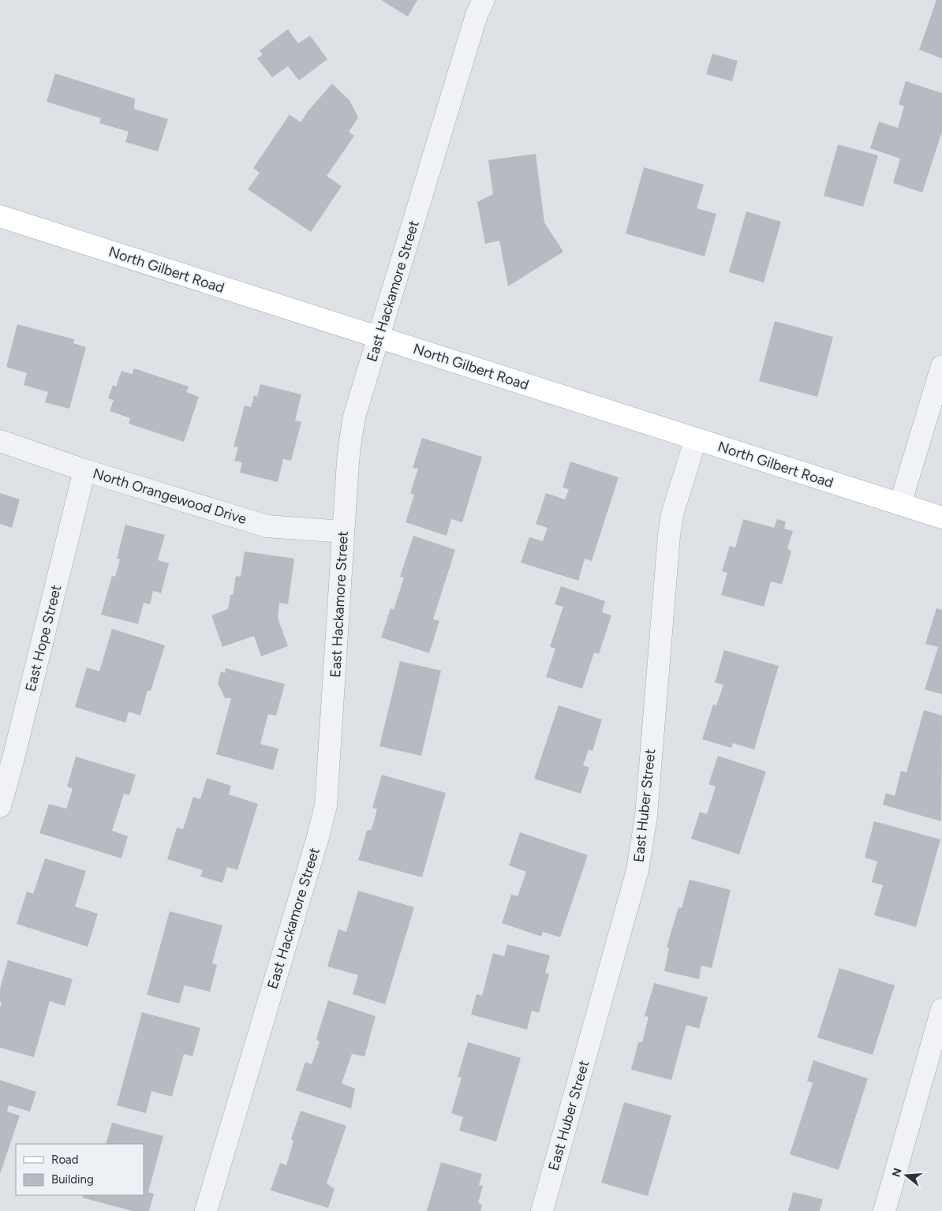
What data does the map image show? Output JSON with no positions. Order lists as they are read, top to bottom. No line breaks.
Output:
{"streets":{"main road":["North Gilbert Road"],"street":["East Hackamore Street","North Orangewood Drive","East Hope Street","East Huber Street"]},"crossings":[["North Gilbert Road","East Hackamore Street"],["North Gilbert Road","East Huber Street"],["East Hackamore Street","North Orangewood Drive"],["North Orangewood Drive","East Hope Street"]],"legend":["Road","Building"],"north":"left"}
